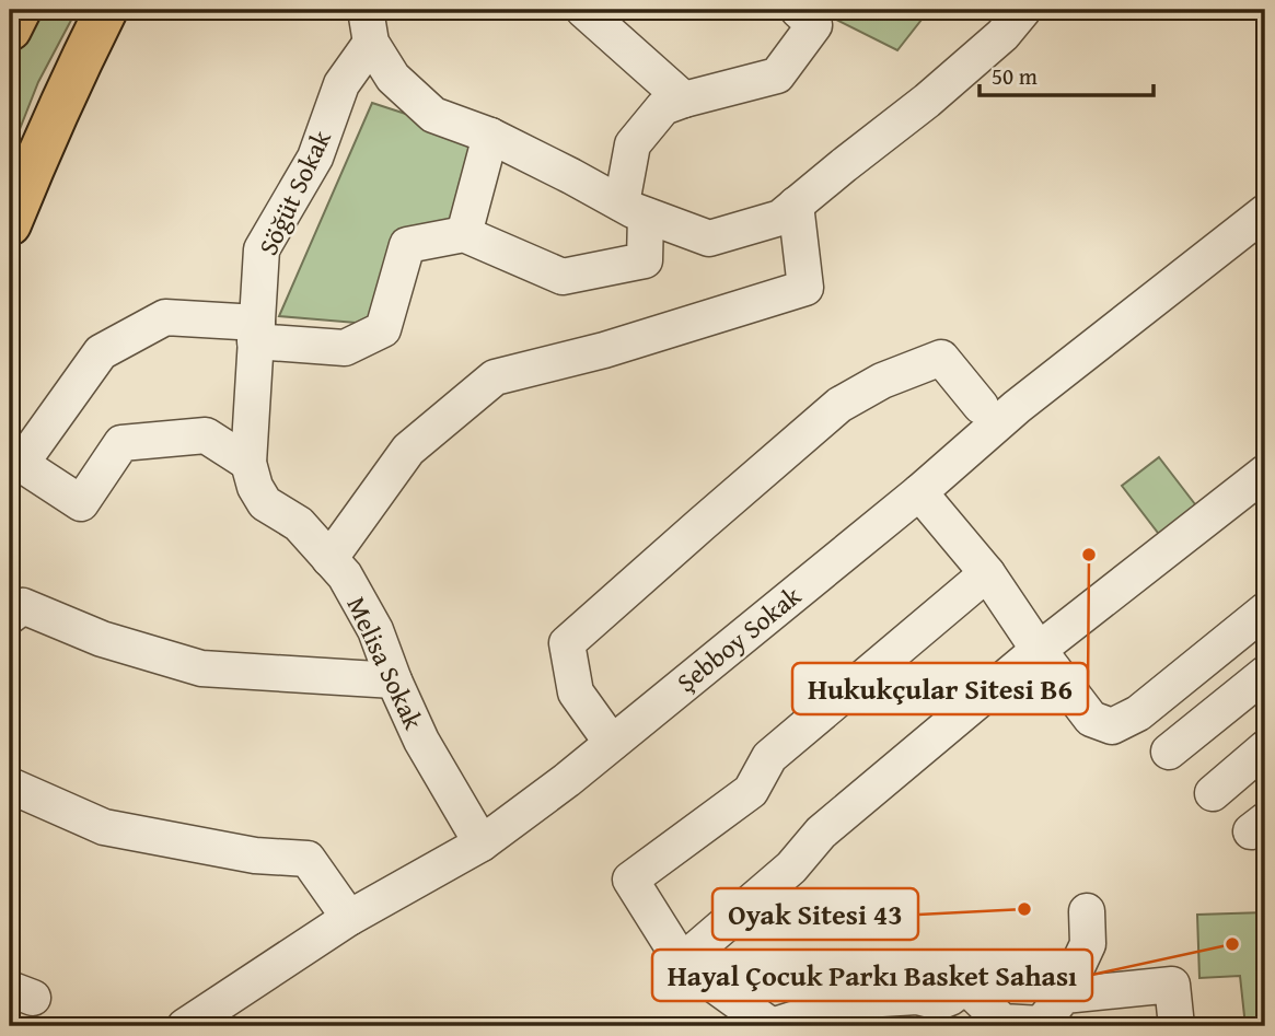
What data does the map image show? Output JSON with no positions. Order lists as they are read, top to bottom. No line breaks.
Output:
{"streets":{"street":["Söğüt Sokak","Şebboy Sokak","Melisa Sokak"]},"crossings":[["Şebboy Sokak","Melisa Sokak"]],"places":["Hukukçular Sitesi B6","Oyak Sitesi 43","Hayal Çocuk Parkı Basket Sahası"],"scale_bar":"50 m"}
